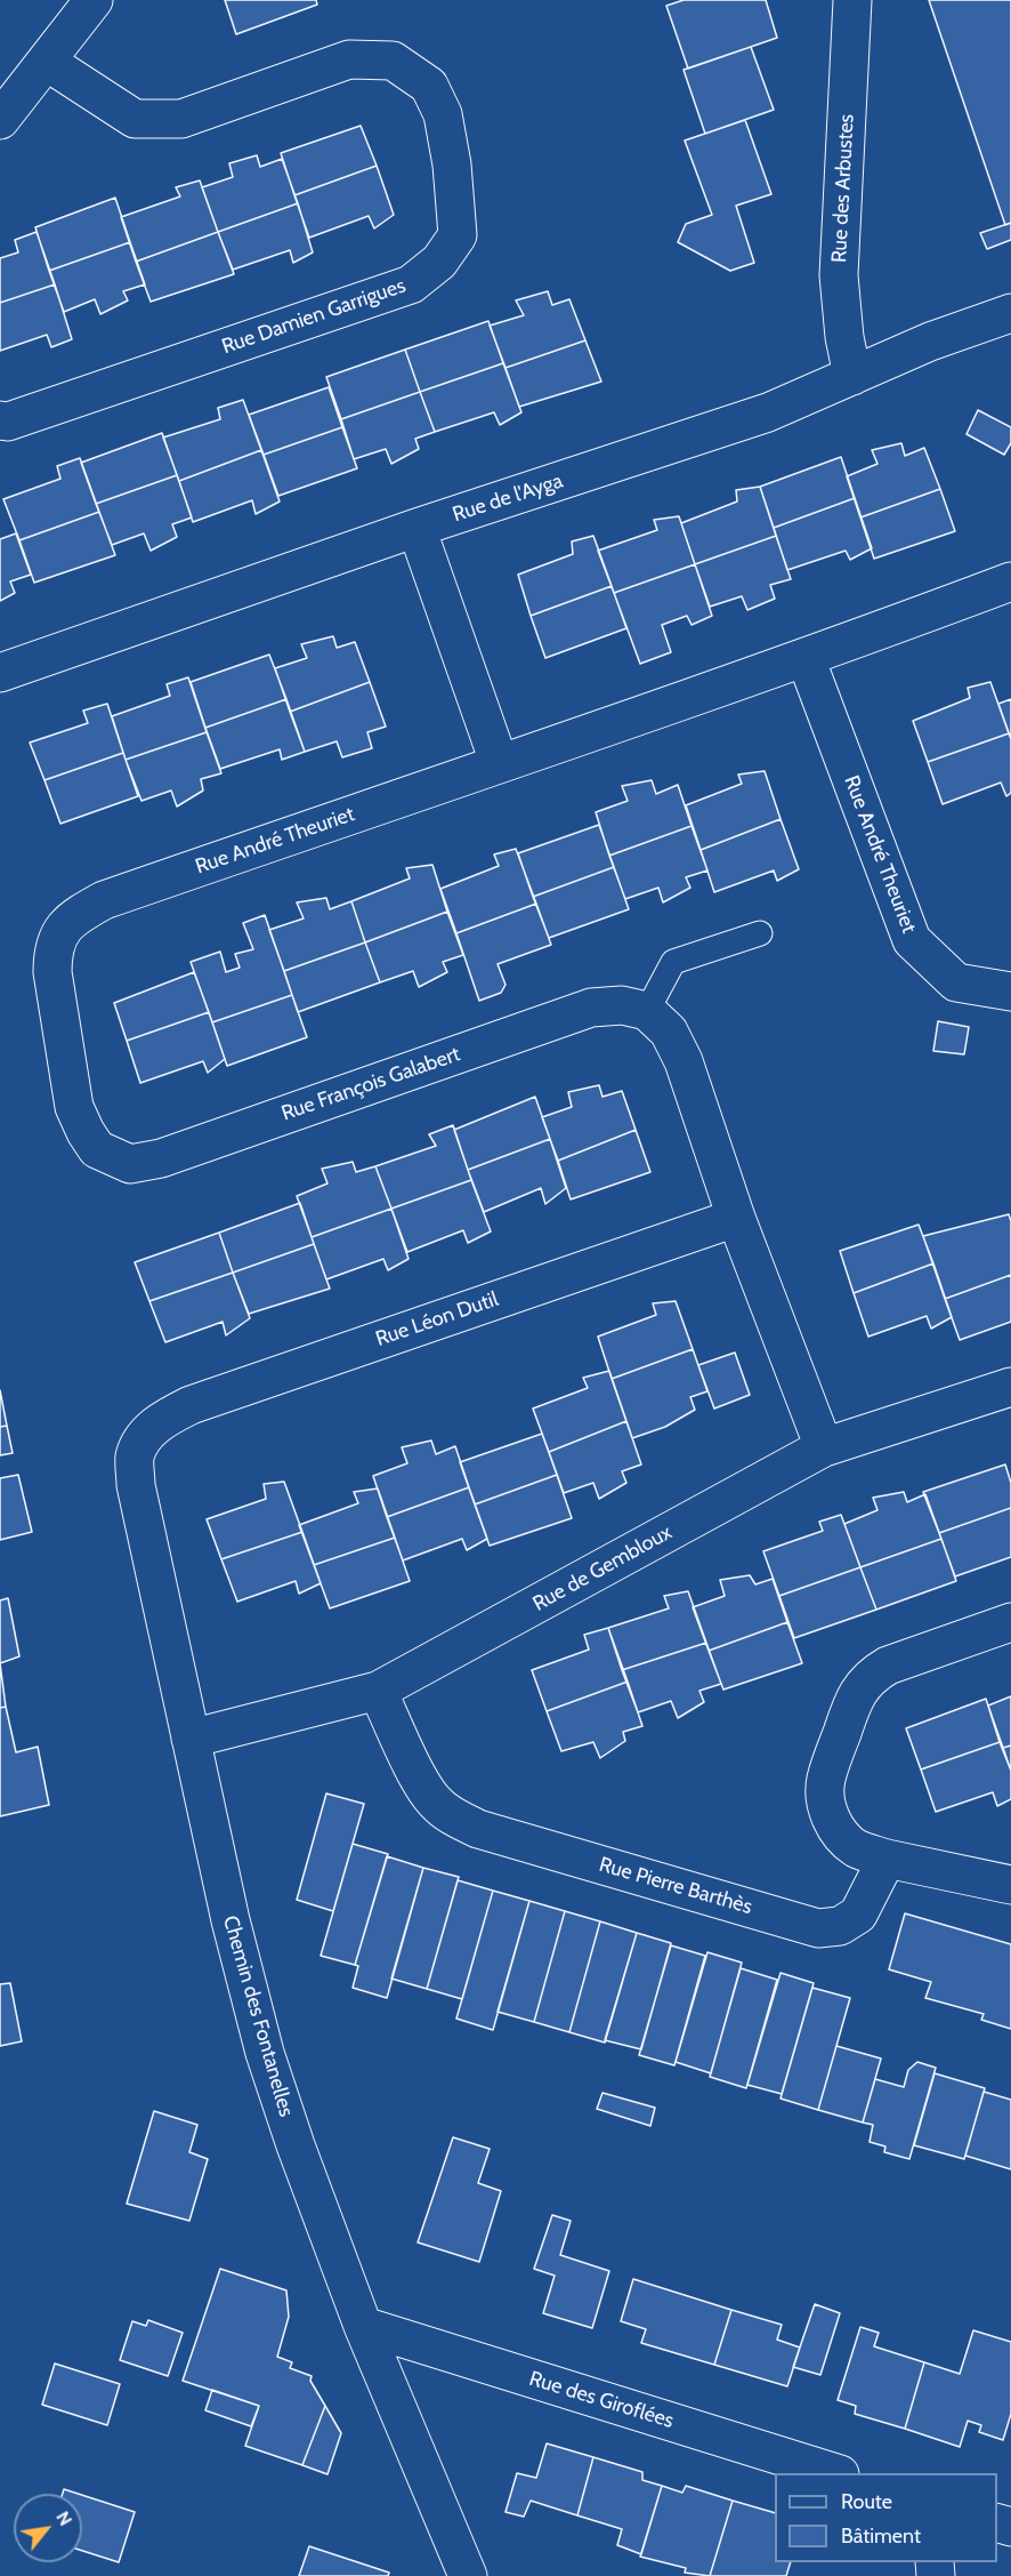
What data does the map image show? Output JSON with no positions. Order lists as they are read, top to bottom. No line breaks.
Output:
{"streets":{"street":["Rue des Arbustes","Rue Damien Garrigues","Rue de l'Ayga","Rue André Theuriet","Rue François Galabert","Rue Léon Dutil","Rue de Gembloux","Rue Pierre Barthès","Chemin des Fontanelles","Rue des Giroflées"]},"crossings":[["Rue des Arbustes","Rue de l'Ayga"],["Rue André Theuriet","Rue François Galabert"],["Rue Léon Dutil","Chemin des Fontanelles"],["Rue de Gembloux","Rue Pierre Barthès"],["Rue de Gembloux","Chemin des Fontanelles"],["Chemin des Fontanelles","Rue des Giroflées"]],"legend":["Route","Bâtiment"],"north":"top right"}
